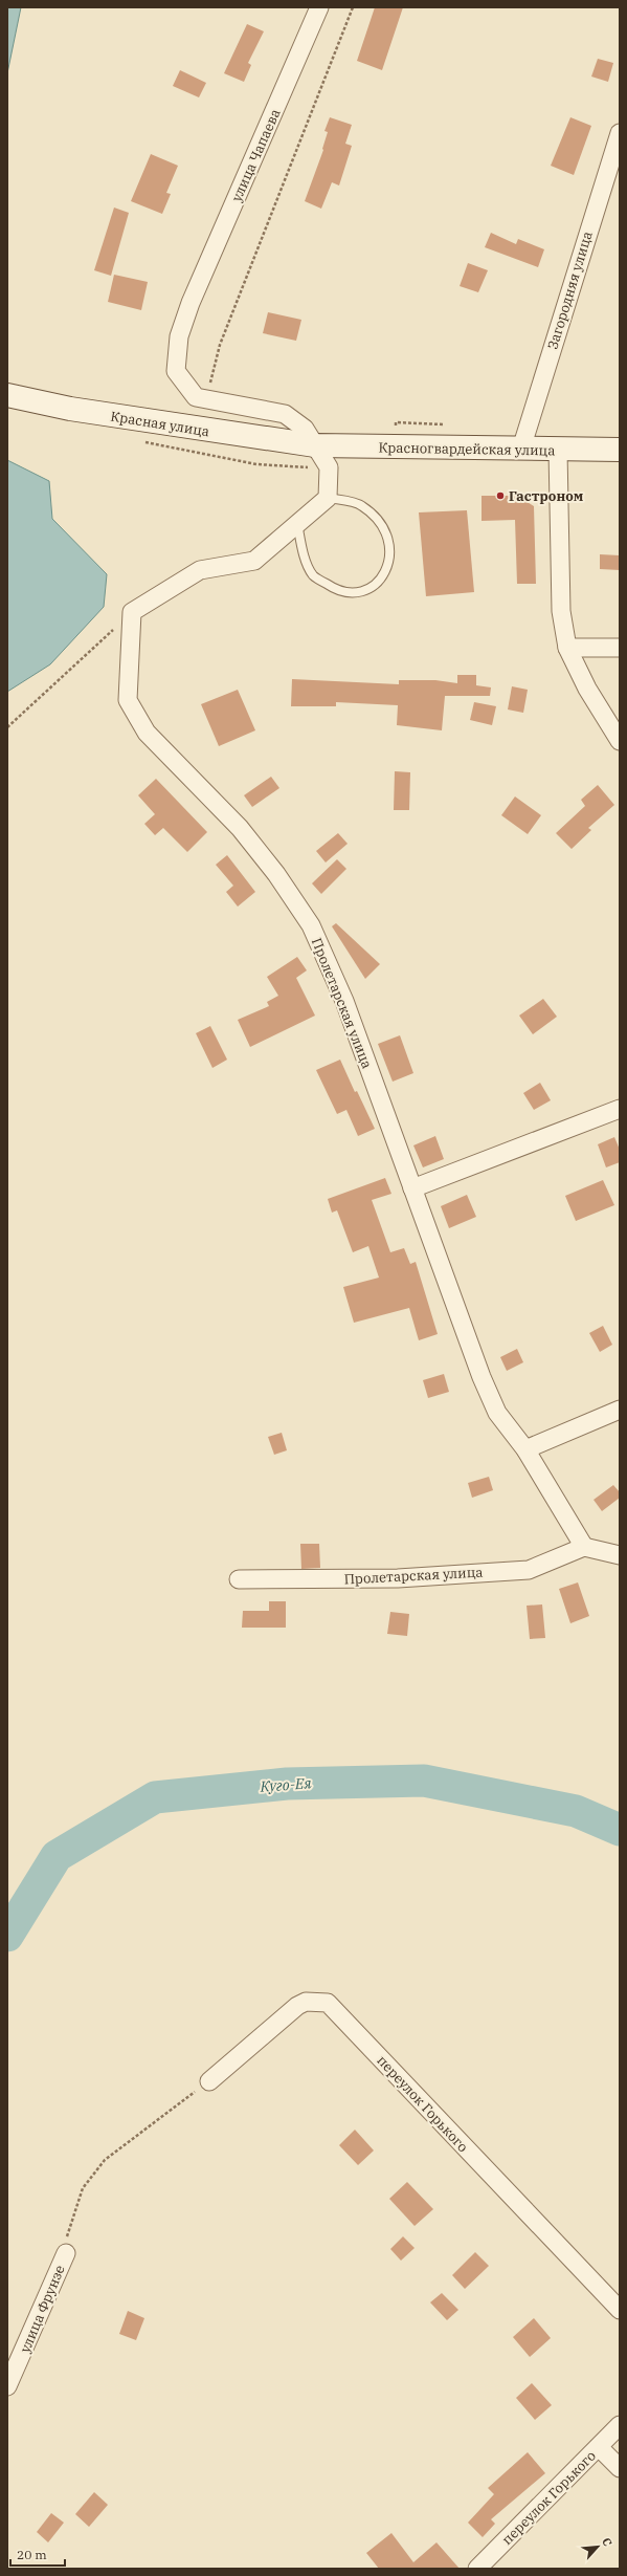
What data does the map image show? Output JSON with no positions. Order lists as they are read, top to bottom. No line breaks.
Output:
{"streets":{"street":["улица Чапаева","Загородняя улица","Красная улица","Красногвардейская улица","Пролетарская улица","переулок Горького","улица Фрунзе"]},"crossings":[["Загородняя улица","Красногвардейская улица"],["Красная улица","Красногвардейская улица"]],"water":["Куго-Ея"],"places":["Гастроном"],"scale_bar":"20 m","north":"top right"}
